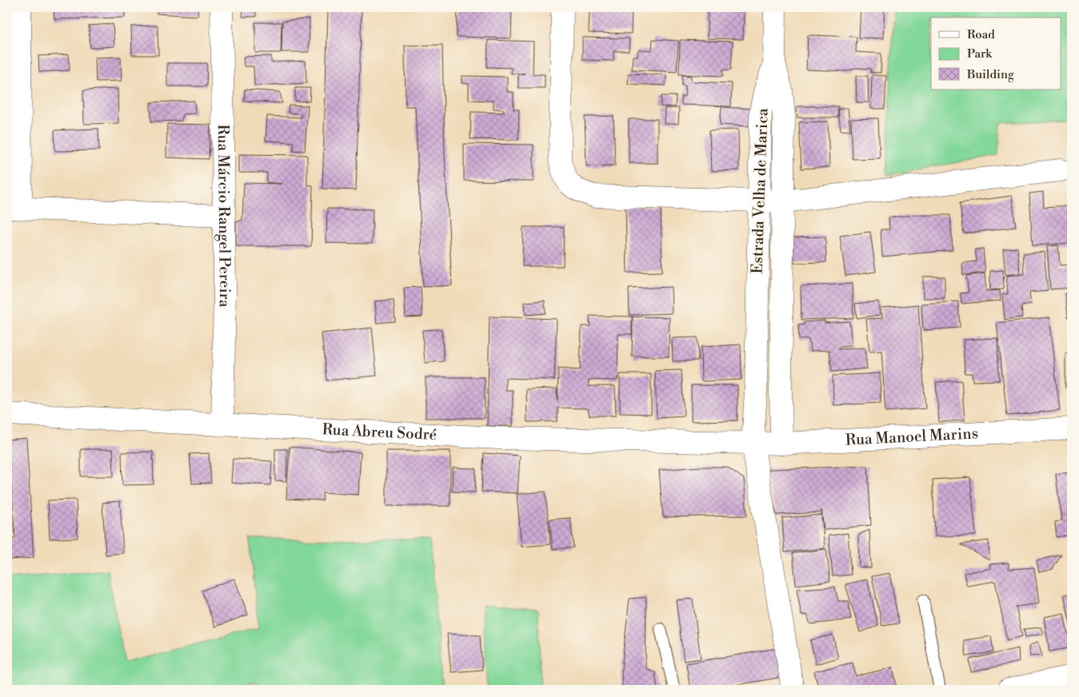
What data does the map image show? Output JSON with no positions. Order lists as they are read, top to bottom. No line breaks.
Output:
{"streets":{"main road":["Estrada Velha de Marica","Rua Márcio Rangel Pereira","Rua Abreu Sodré","Rua Manoel Marins"]},"crossings":[["Estrada Velha de Marica","Rua Abreu Sodré"],["Estrada Velha de Marica","Rua Manoel Marins"],["Rua Márcio Rangel Pereira","Rua Abreu Sodré"],["Rua Abreu Sodré","Rua Manoel Marins"]],"legend":["Road","Park","Building"]}
